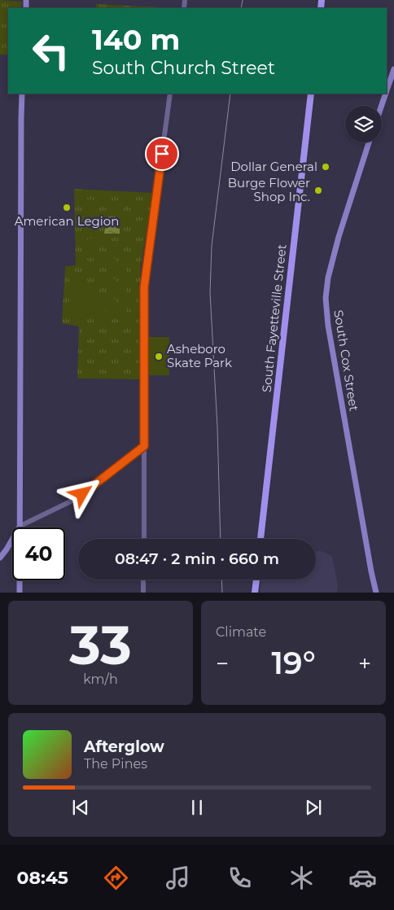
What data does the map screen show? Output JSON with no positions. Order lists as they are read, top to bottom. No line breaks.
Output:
{"streets":{"main road":["South Fayetteville Street","South Cox Street"]},"places":["Dollar General","Burge Flower Shop Inc.","American Legion","Asheboro Skate Park"],"page":{"turn":["140 m","South Church Street"],"limit":"40","trip":"08:47 · 2 min · 660 m","tile":[["33","km/h"],"Climate"],"heat":["−","19°","+"],"song":["Afterglow","The Pines"],"tabs":"08:45"}}
